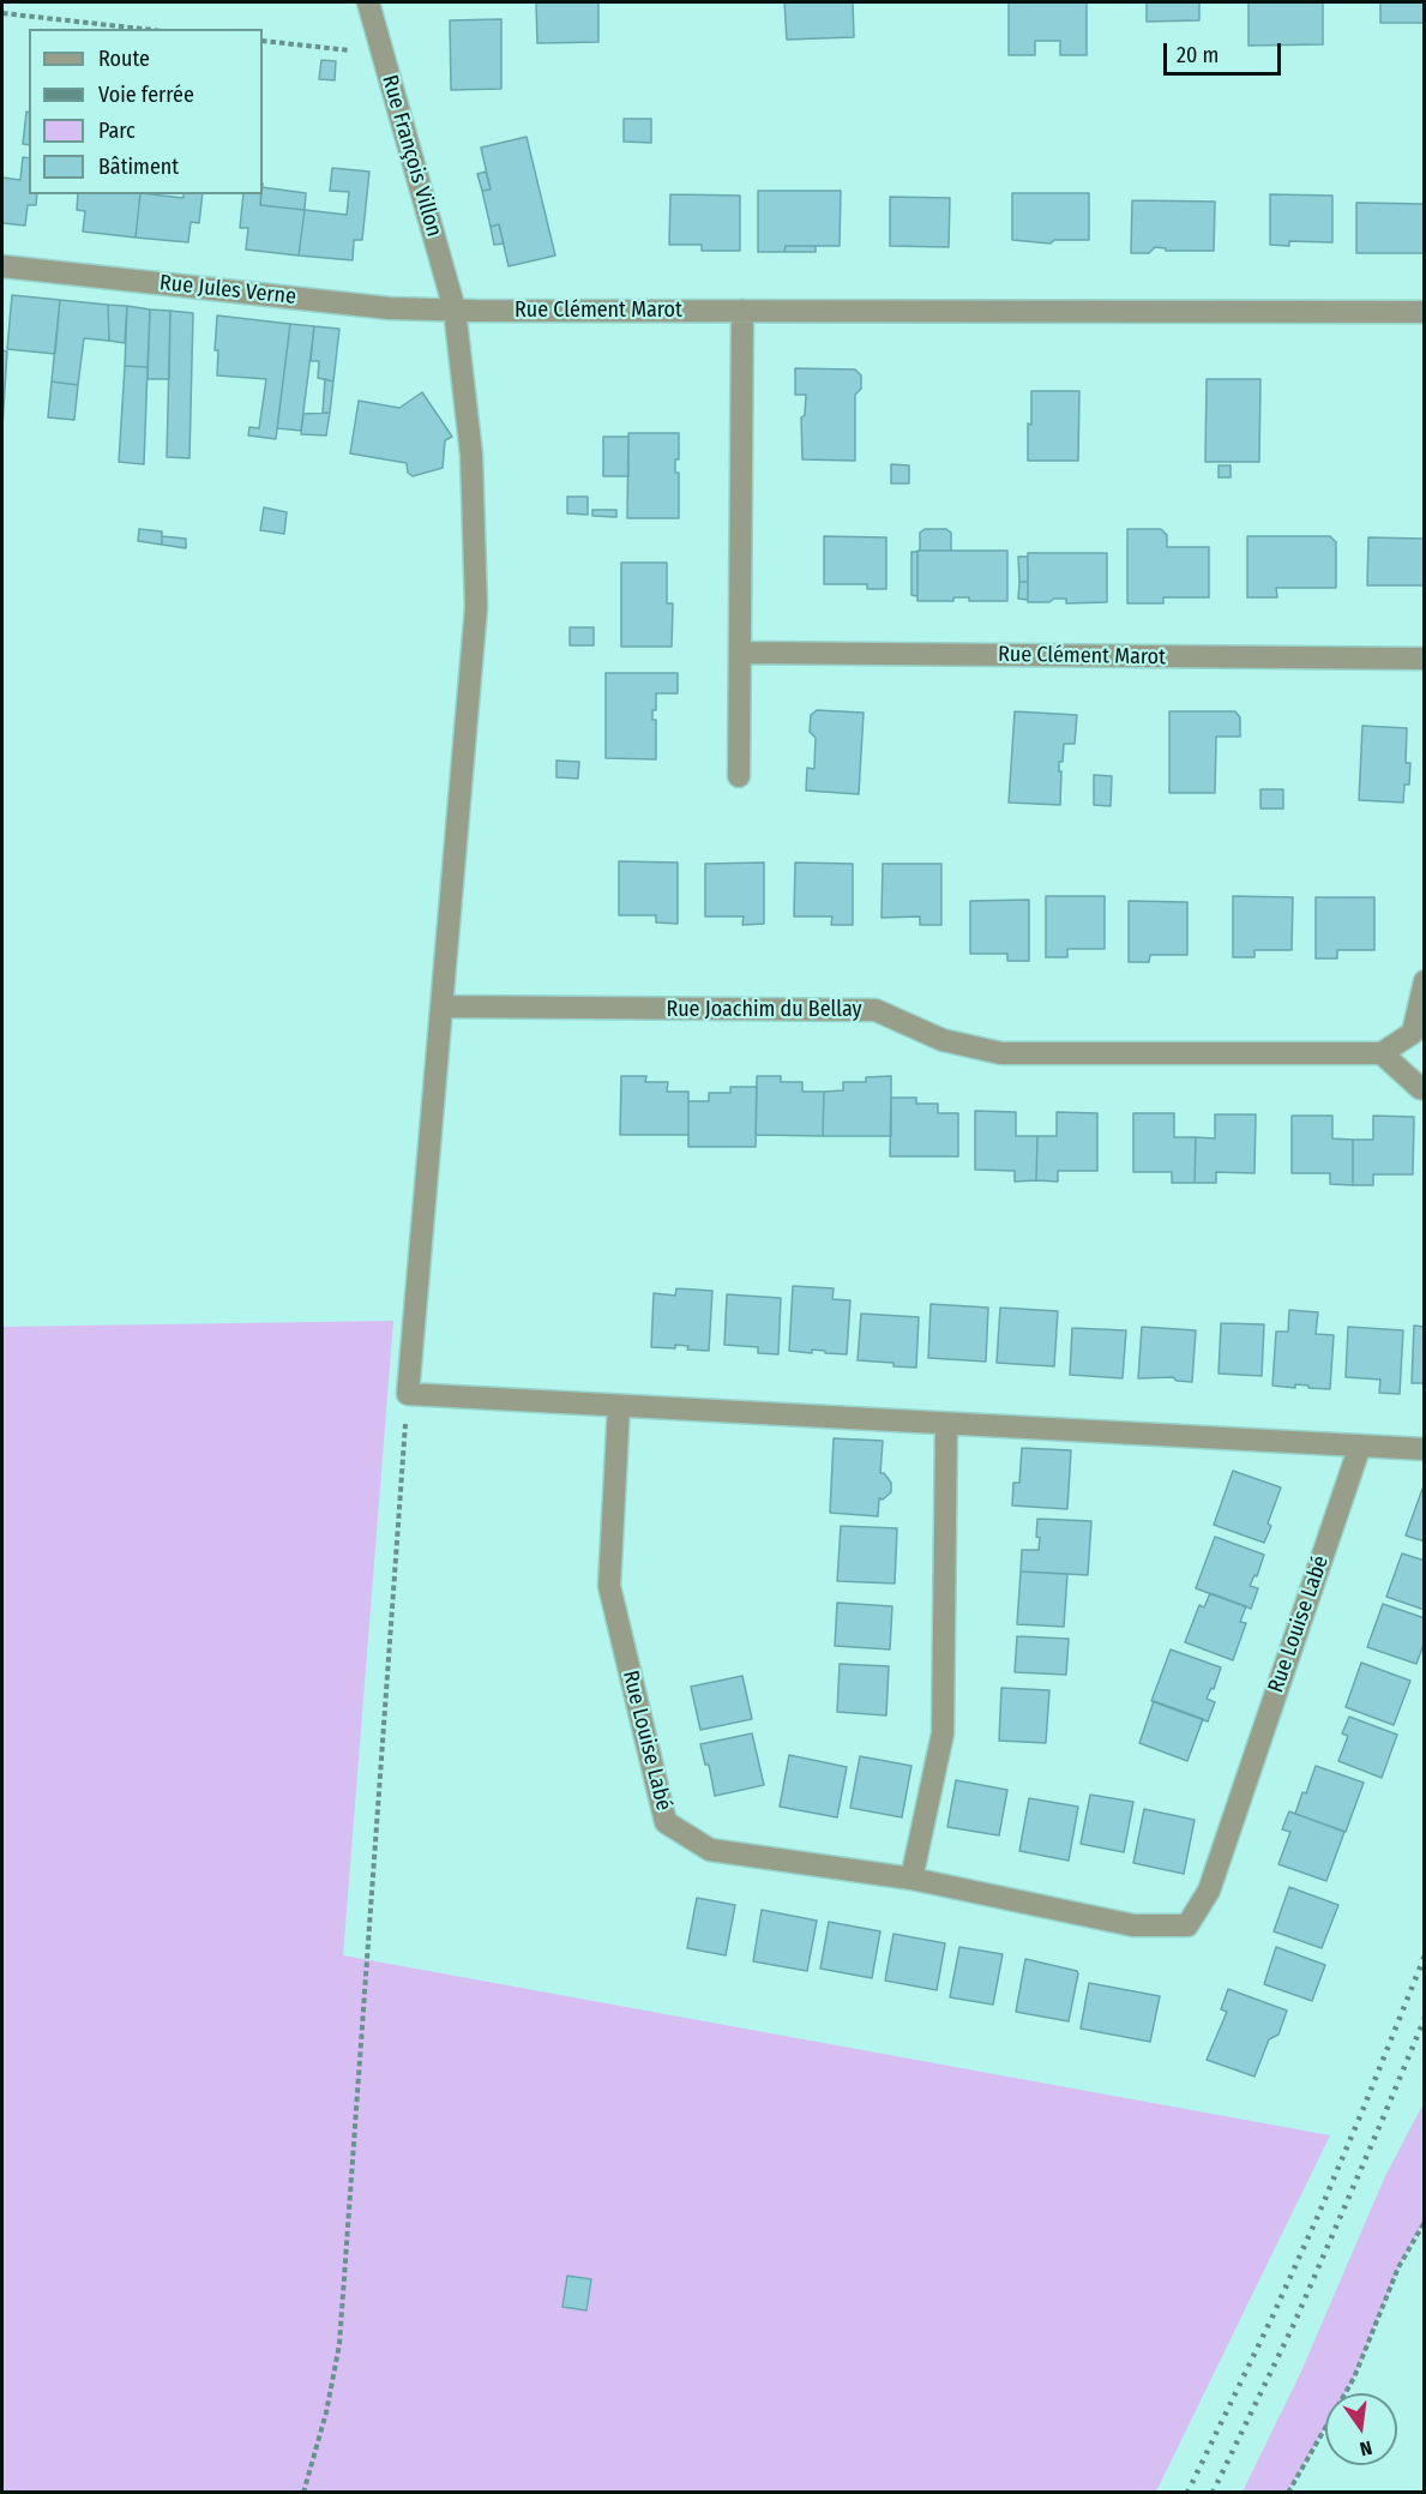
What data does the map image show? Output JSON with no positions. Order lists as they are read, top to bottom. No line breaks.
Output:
{"streets":{"street":["Rue François Villon","Rue Jules Verne","Rue Clément Marot","Rue Joachim du Bellay","Rue Louise Labé"]},"crossings":[["Rue François Villon","Rue Jules Verne"],["Rue François Villon","Rue Clément Marot"],["Rue François Villon","Rue Joachim du Bellay"],["Rue Jules Verne","Rue Clément Marot"]],"legend":["Route","Voie ferrée","Parc","Bâtiment"],"scale_bar":"20 m","north":"bottom"}
